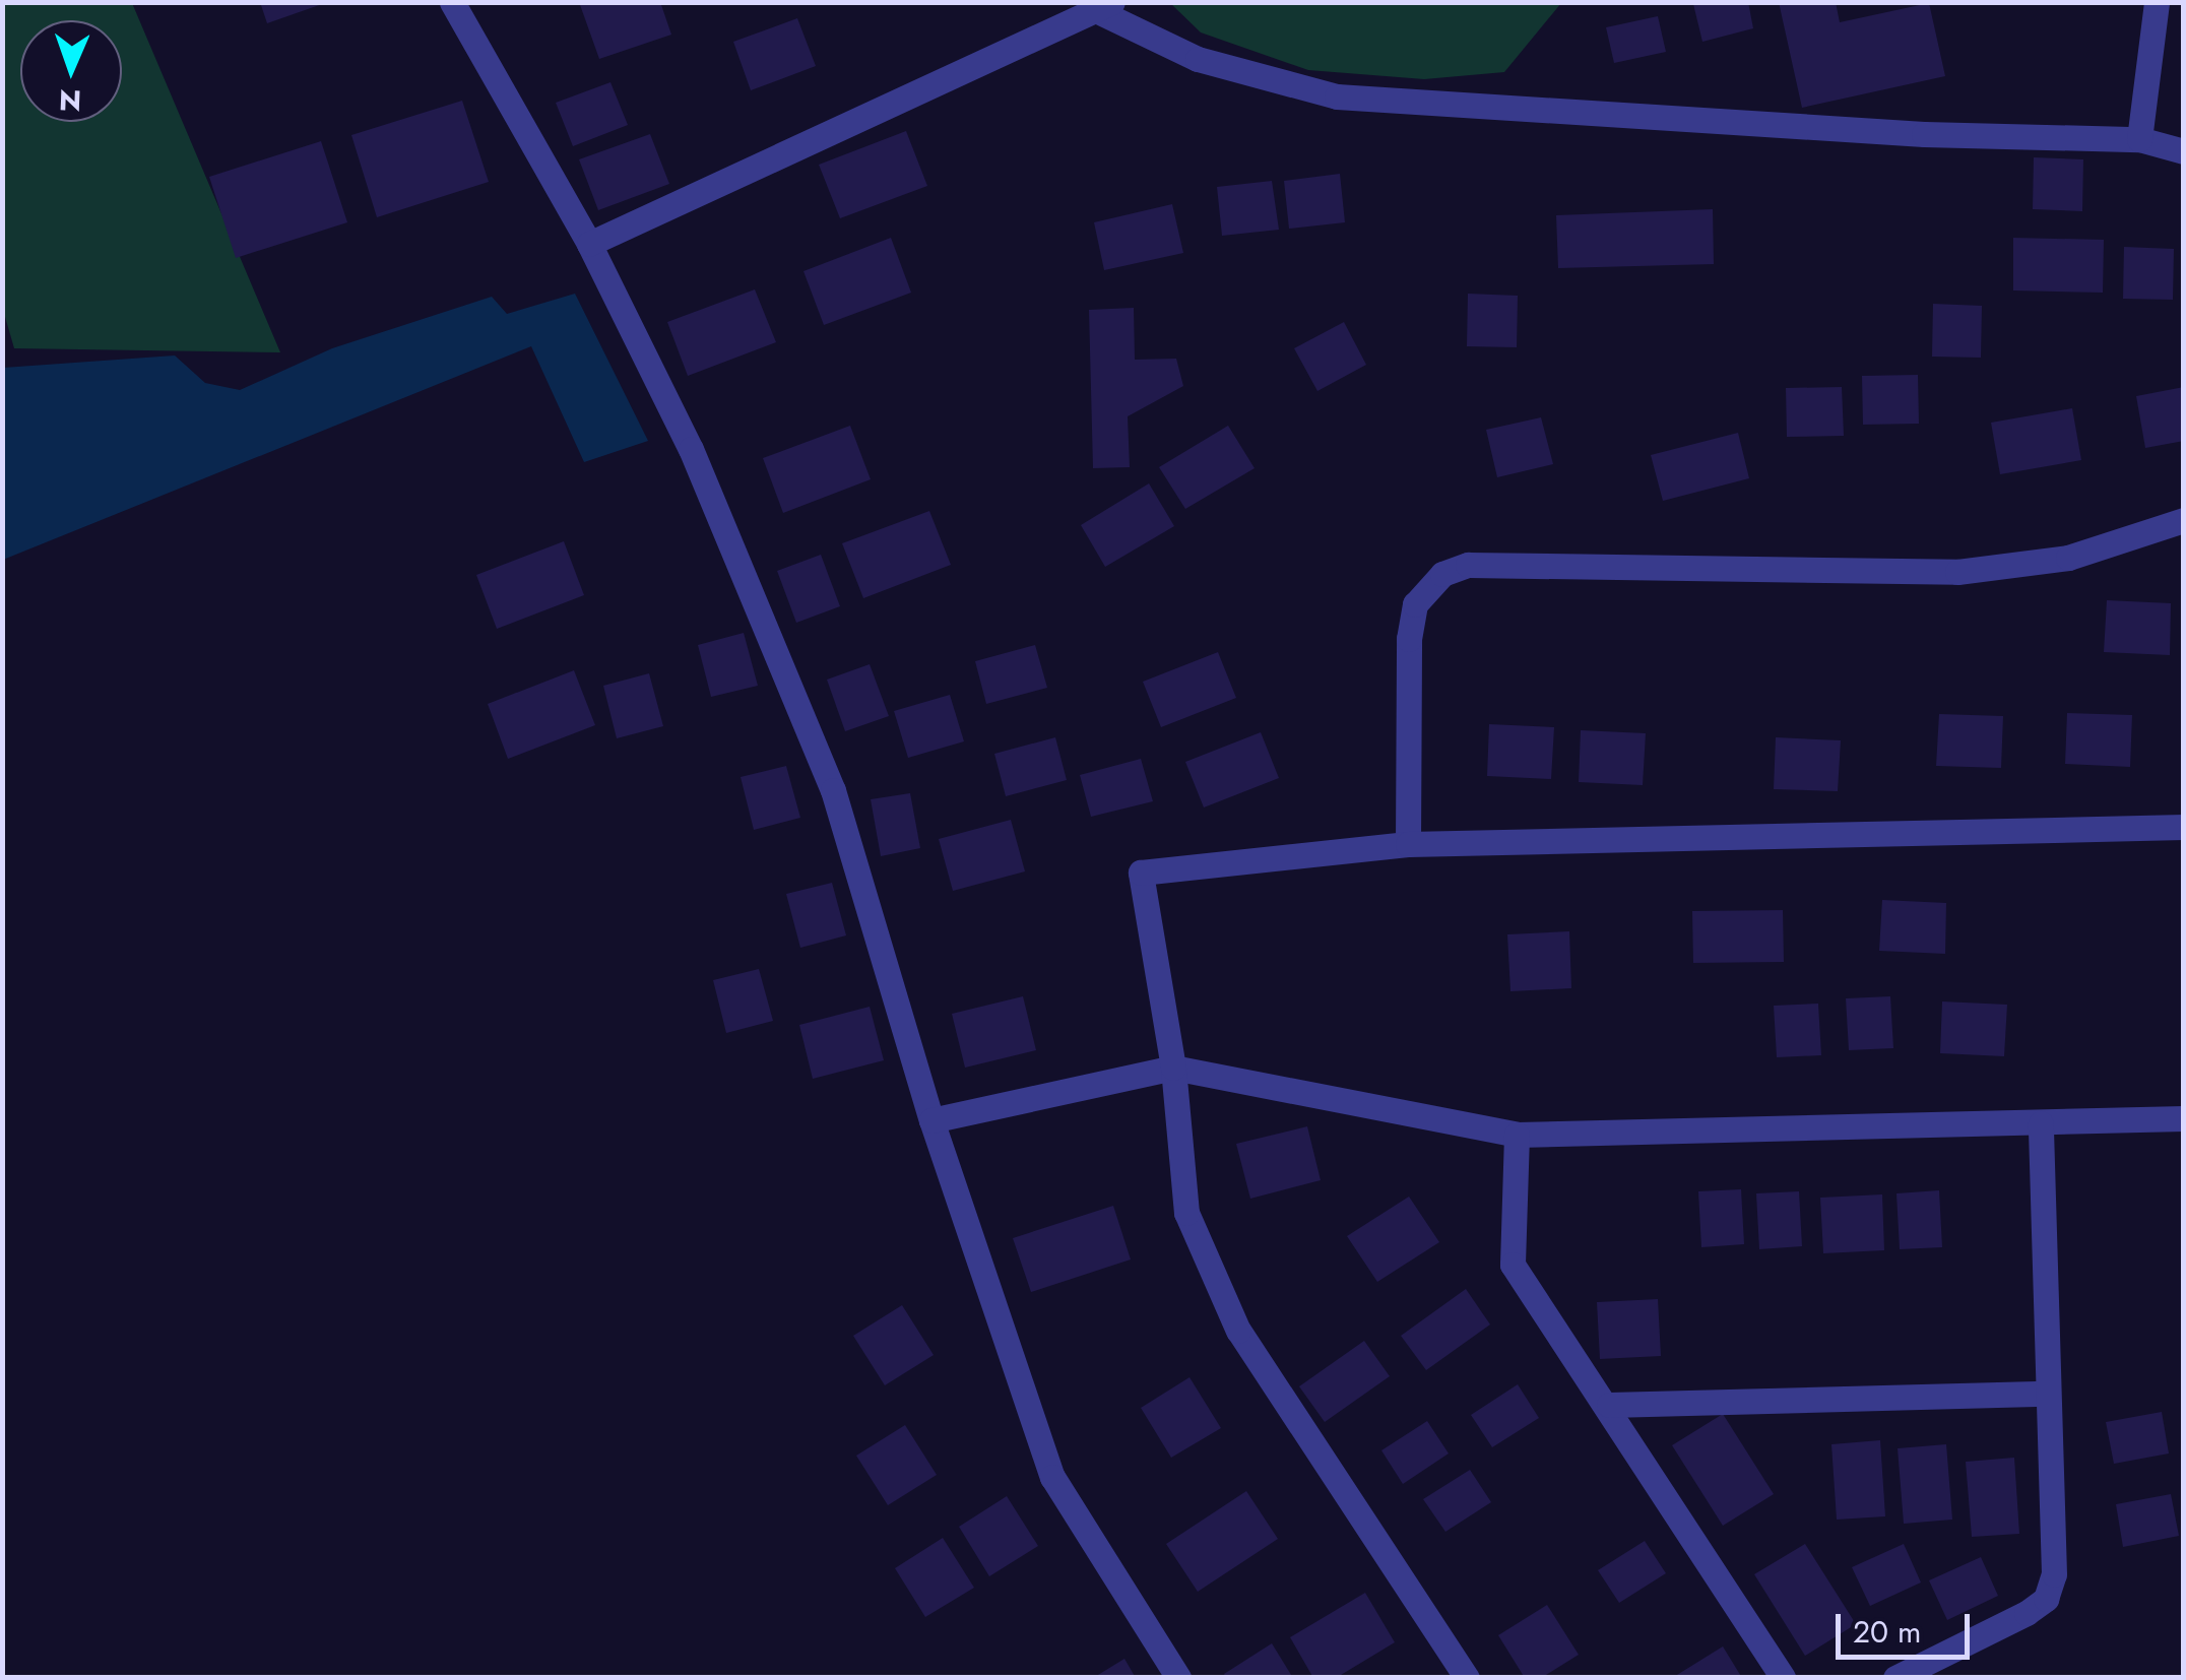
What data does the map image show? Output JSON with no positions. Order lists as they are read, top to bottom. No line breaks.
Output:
{"scale_bar":"20 m","north":"bottom"}
